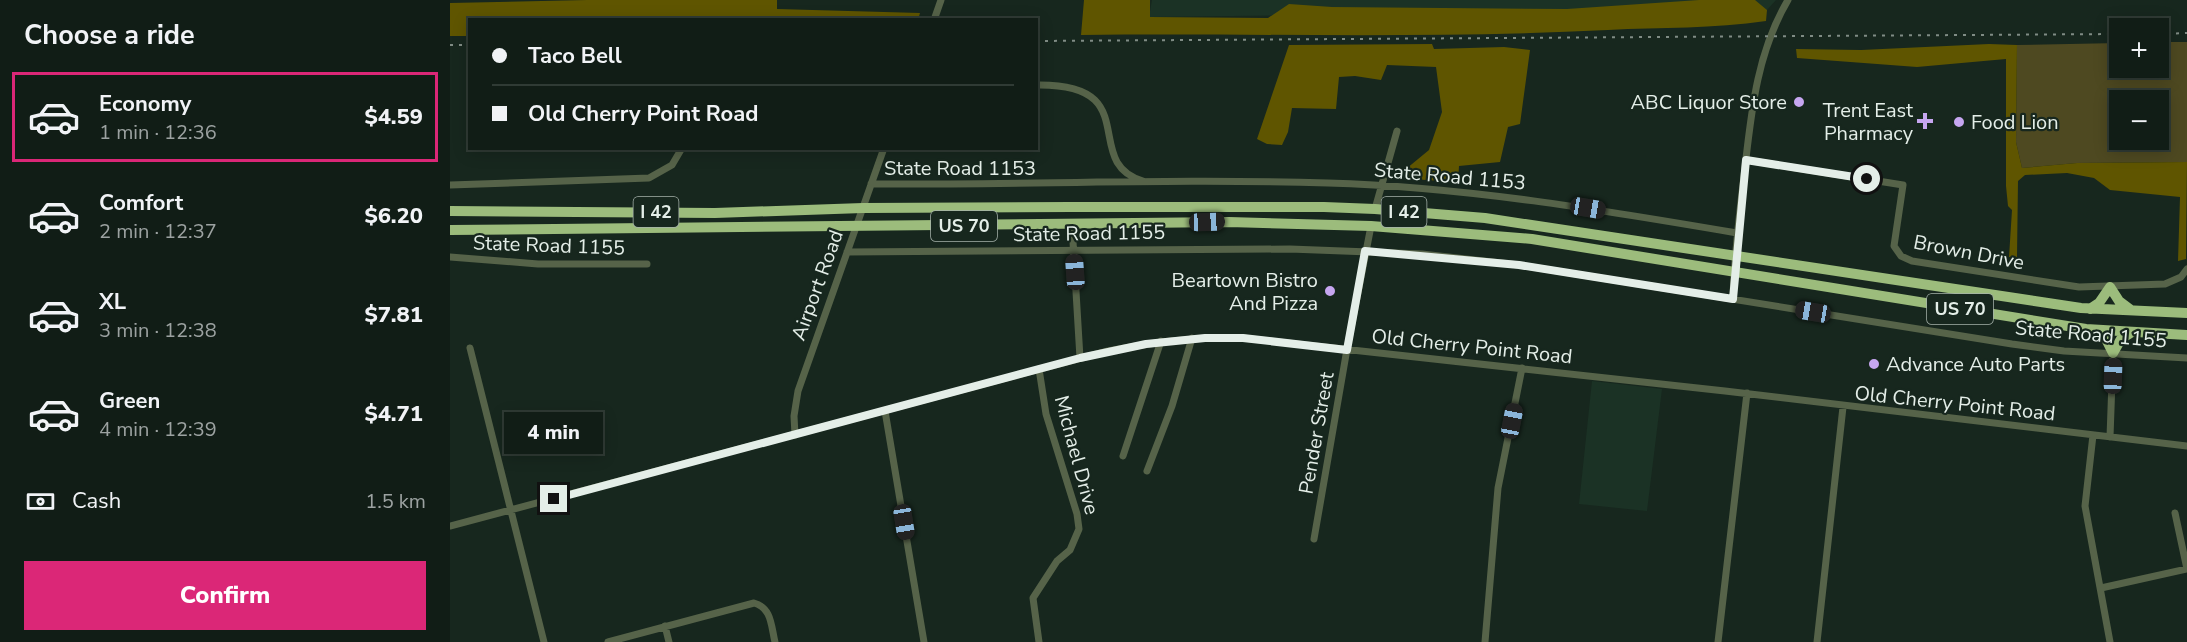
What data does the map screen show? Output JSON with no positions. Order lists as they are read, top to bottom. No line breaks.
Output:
{"streets":{"highway":["I 42","US 70"],"street":["State Road 1153","State Road 1155","Brown Drive","Airport Road","Old Cherry Point Road","Pender Street","Michael Drive"]},"crossings":[["State Road 1153","Airport Road"],["I 42","Airport Road"],["US 70","Airport Road"],["US 70","Pender Street"],["State Road 1155","Airport Road"],["State Road 1155","Pender Street"],["Airport Road","Old Cherry Point Road"],["Old Cherry Point Road","Pender Street"],["Old Cherry Point Road","Michael Drive"]],"places":{"other":["ABC Liquor Store","Food Lion","Beartown Bistro And Pizza","Advance Auto Parts"],"health":["Trent East Pharmacy"]},"page":{"heading":"Choose a ride","map_buttons":["+","−"],"banner":["Taco Bell","Old Cherry Point Road"],"list":[{"name":"Economy","note":"1 min · 12:36","value":"$4.59"},{"name":"Comfort","note":"2 min · 12:37","value":"$6.20"},{"name":"XL","note":"3 min · 12:38","value":"$7.81"},{"name":"Green","note":"4 min · 12:39","value":"$4.71"}],"bubble":"4 min","pay":["Cash","1.5 km"],"buttons":"Confirm"}}
